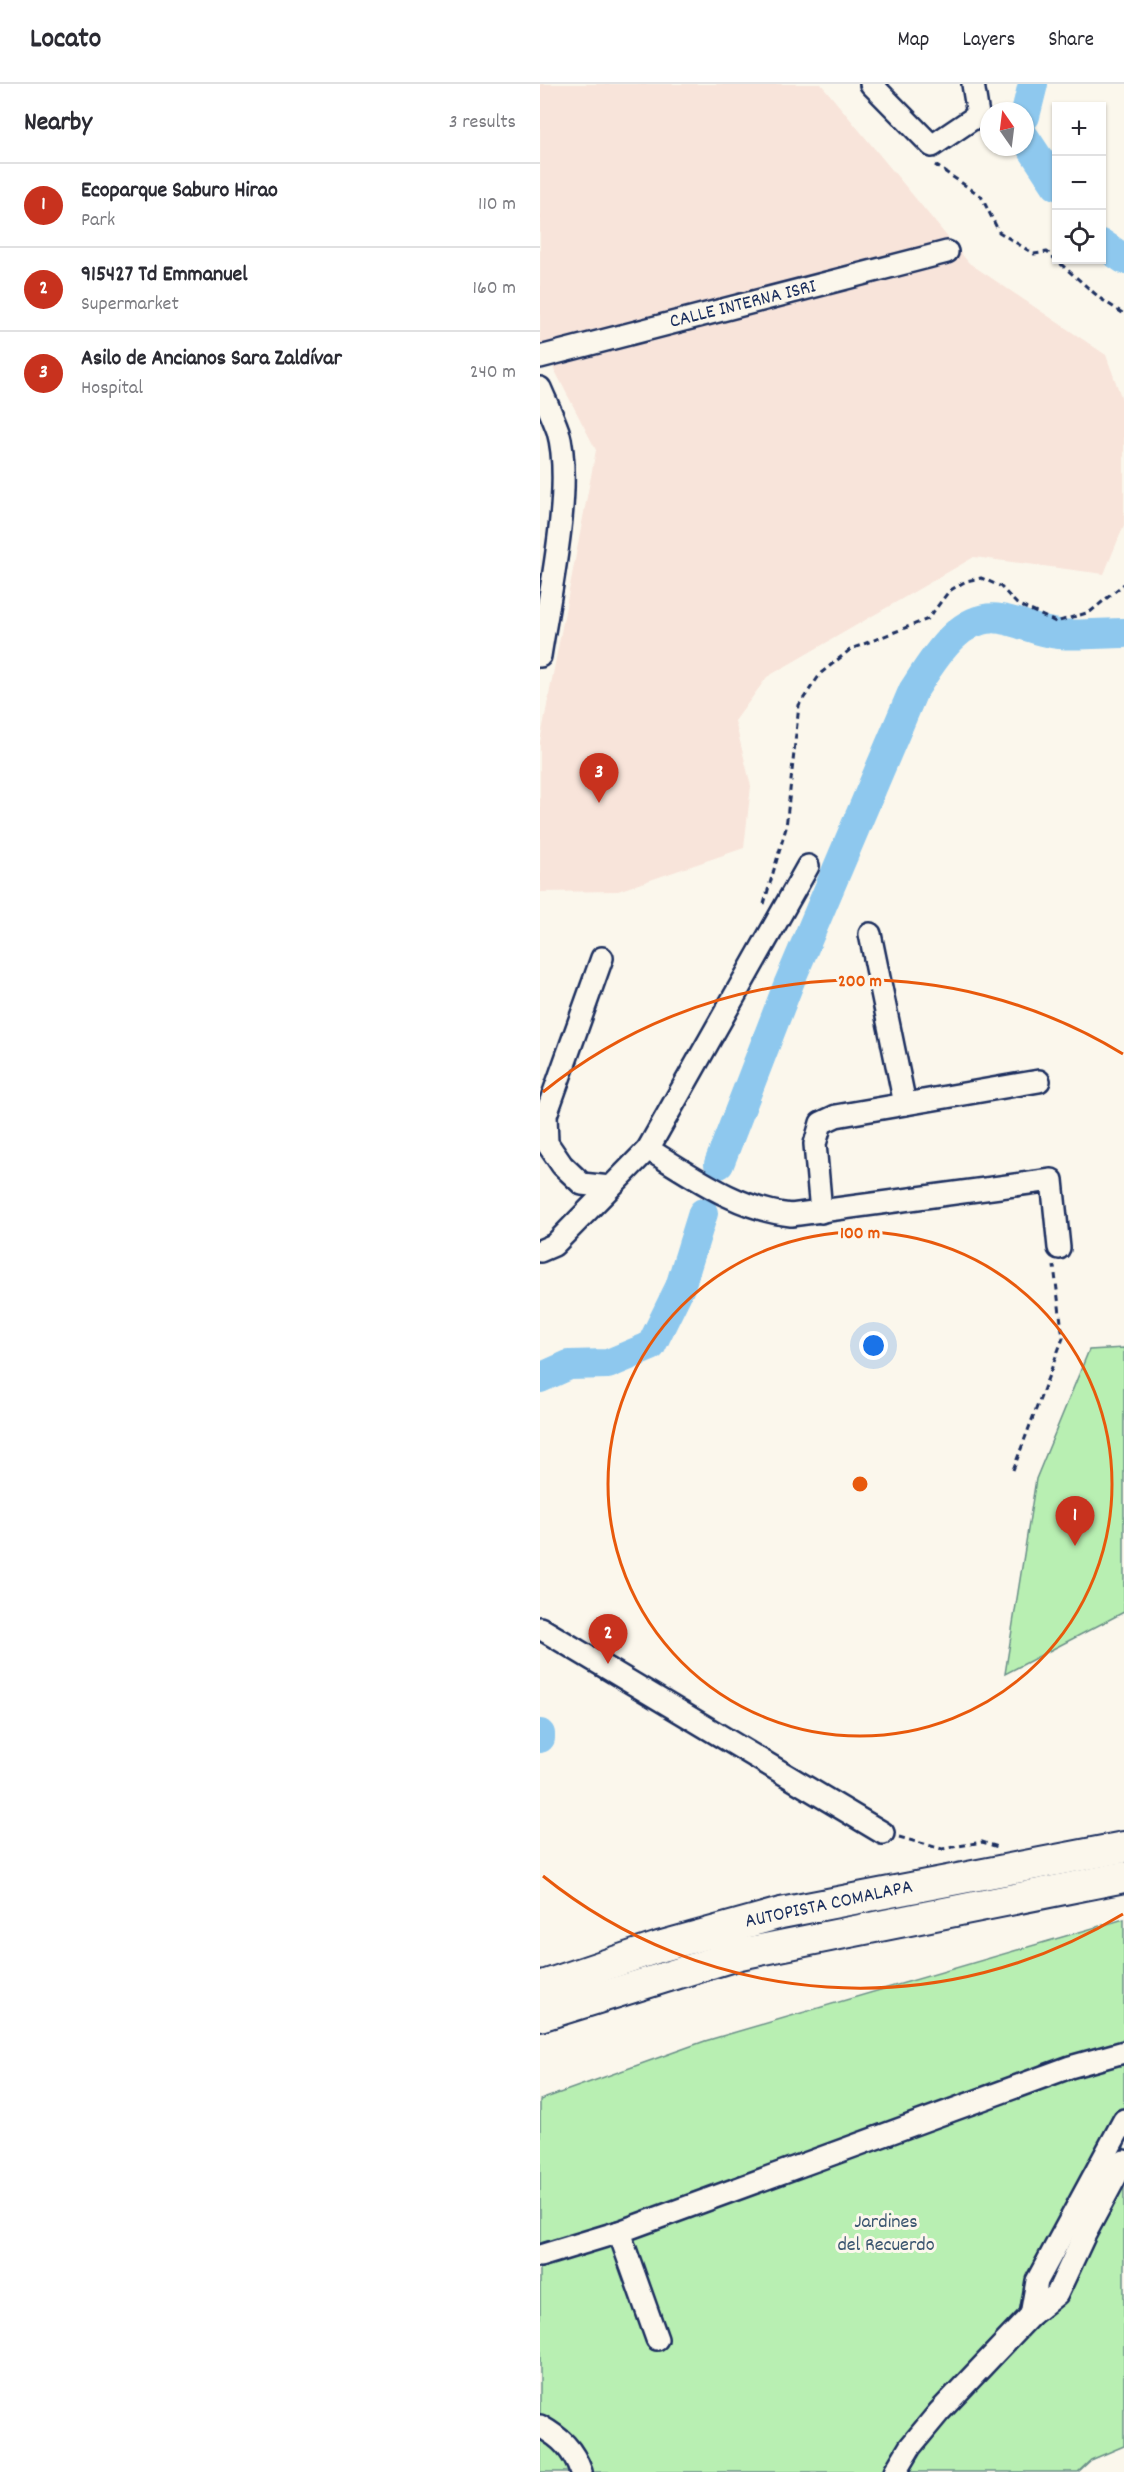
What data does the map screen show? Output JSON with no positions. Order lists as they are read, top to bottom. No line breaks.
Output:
{"streets":{"highway":["AUTOPISTA COMALAPA"],"street":["CALLE INTERNA ISRI"]},"parks":["Jardines del Recuerdo"],"north":"top","page":{"header":"Locato","nav":["Map","Layers","Share"],"heading":["Nearby","3 results"],"map_buttons":["+","−"],"list":[{"mark":"1","name":"Ecoparque Saburo Hirao","note":"Park","value":"110 m"},{"mark":"2","name":"915427 Td Emmanuel","note":"Supermarket","value":"160 m"},{"mark":"3","name":"Asilo de Ancianos Sara Zaldívar","note":"Hospital","value":"240 m"}],"pins":["3","1","2"]},"rings":["200 m","100 m"]}
